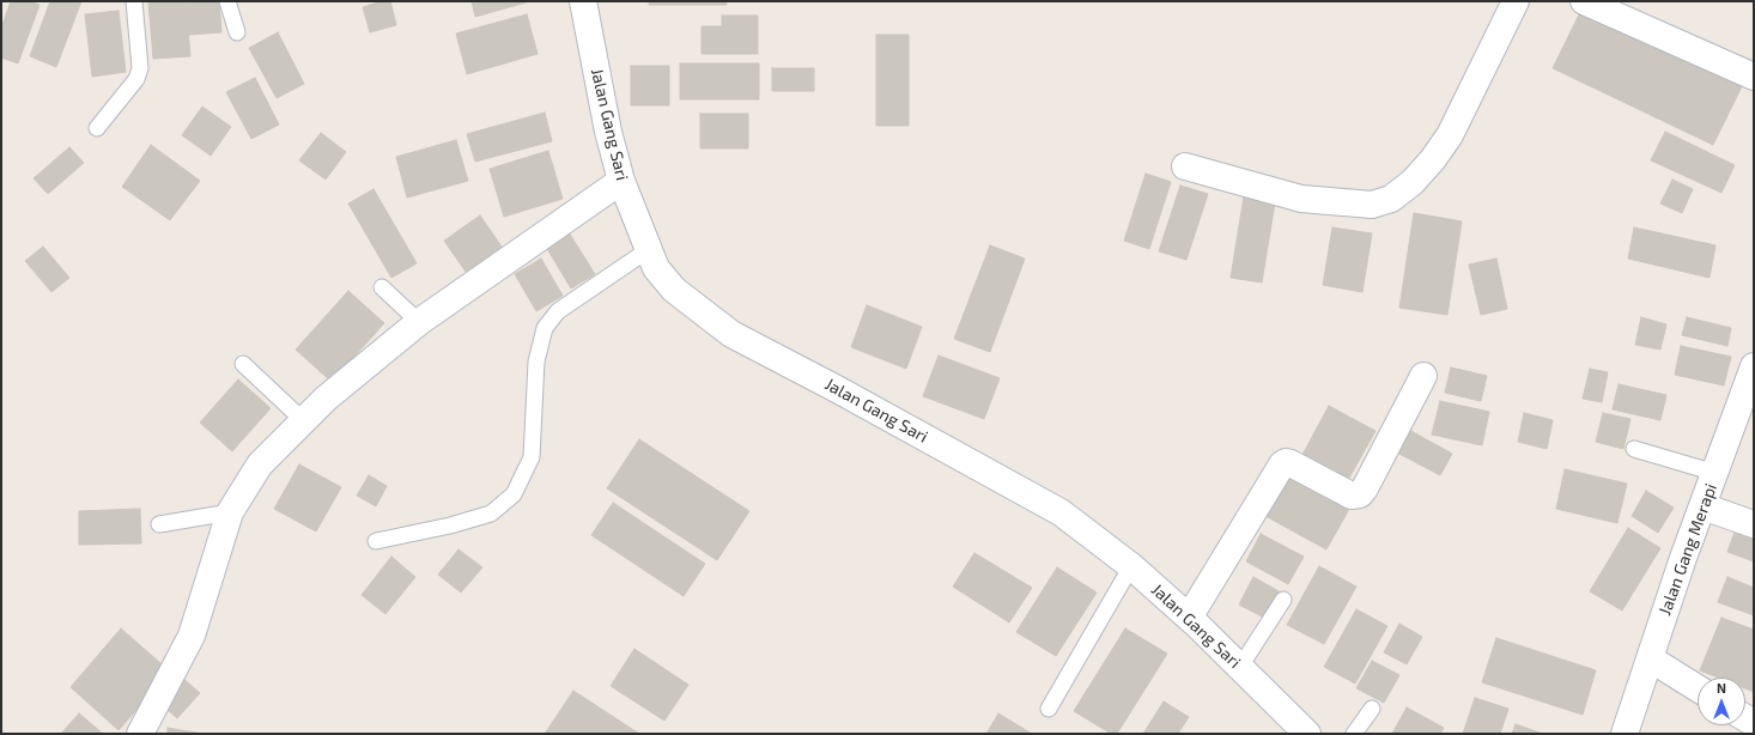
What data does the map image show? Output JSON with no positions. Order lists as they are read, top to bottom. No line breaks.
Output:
{"streets":{"street":["Jalan Gang Sari","Jalan Gang Merapi"]},"north":"top"}
